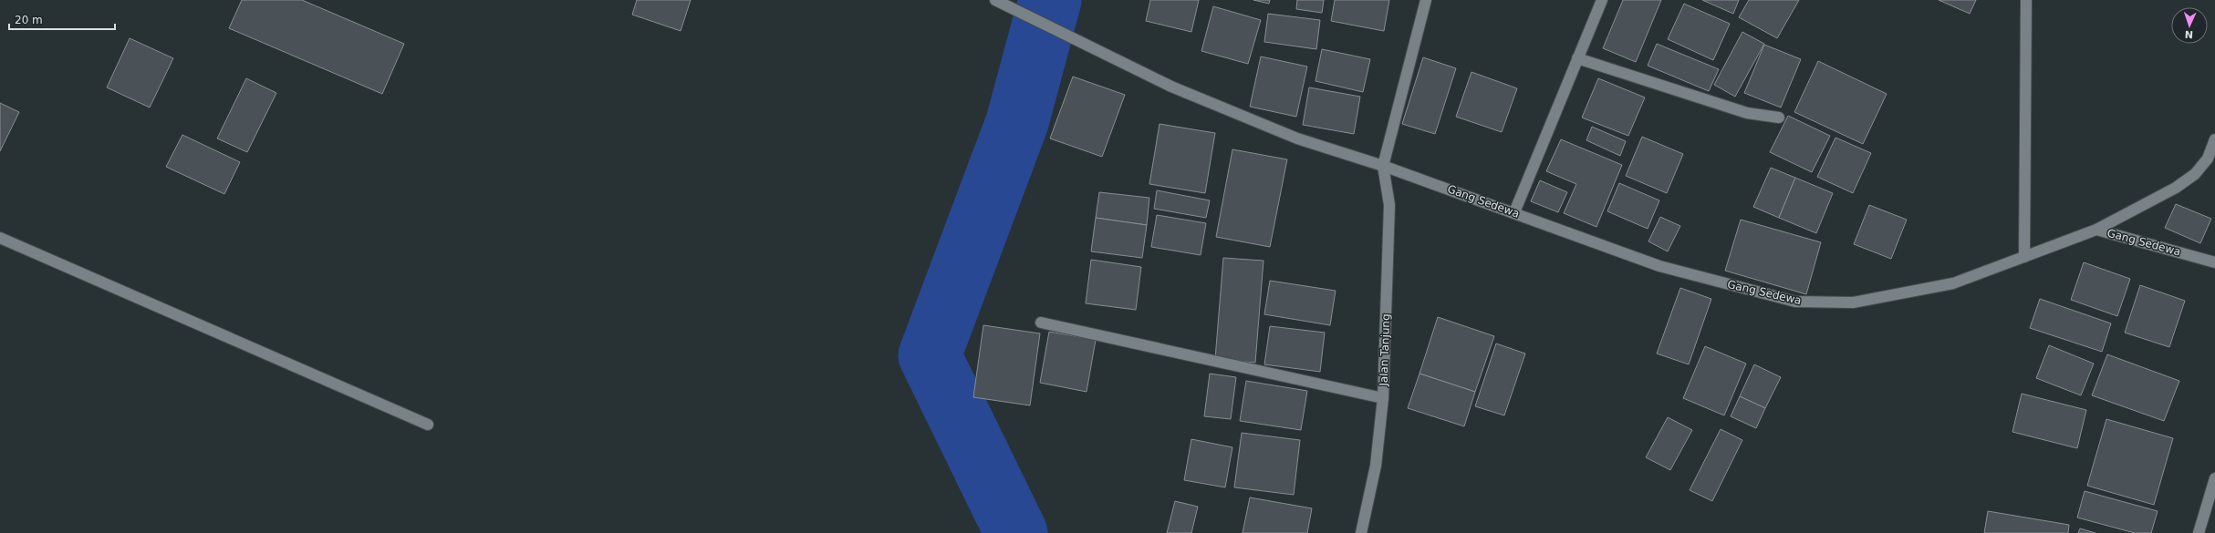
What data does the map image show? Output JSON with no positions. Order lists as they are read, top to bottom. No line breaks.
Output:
{"streets":{"street":["Gang Sedewa","Jalan Tanjung"]},"crossings":[["Gang Sedewa","Jalan Tanjung"]],"scale_bar":"20 m","north":"bottom"}
